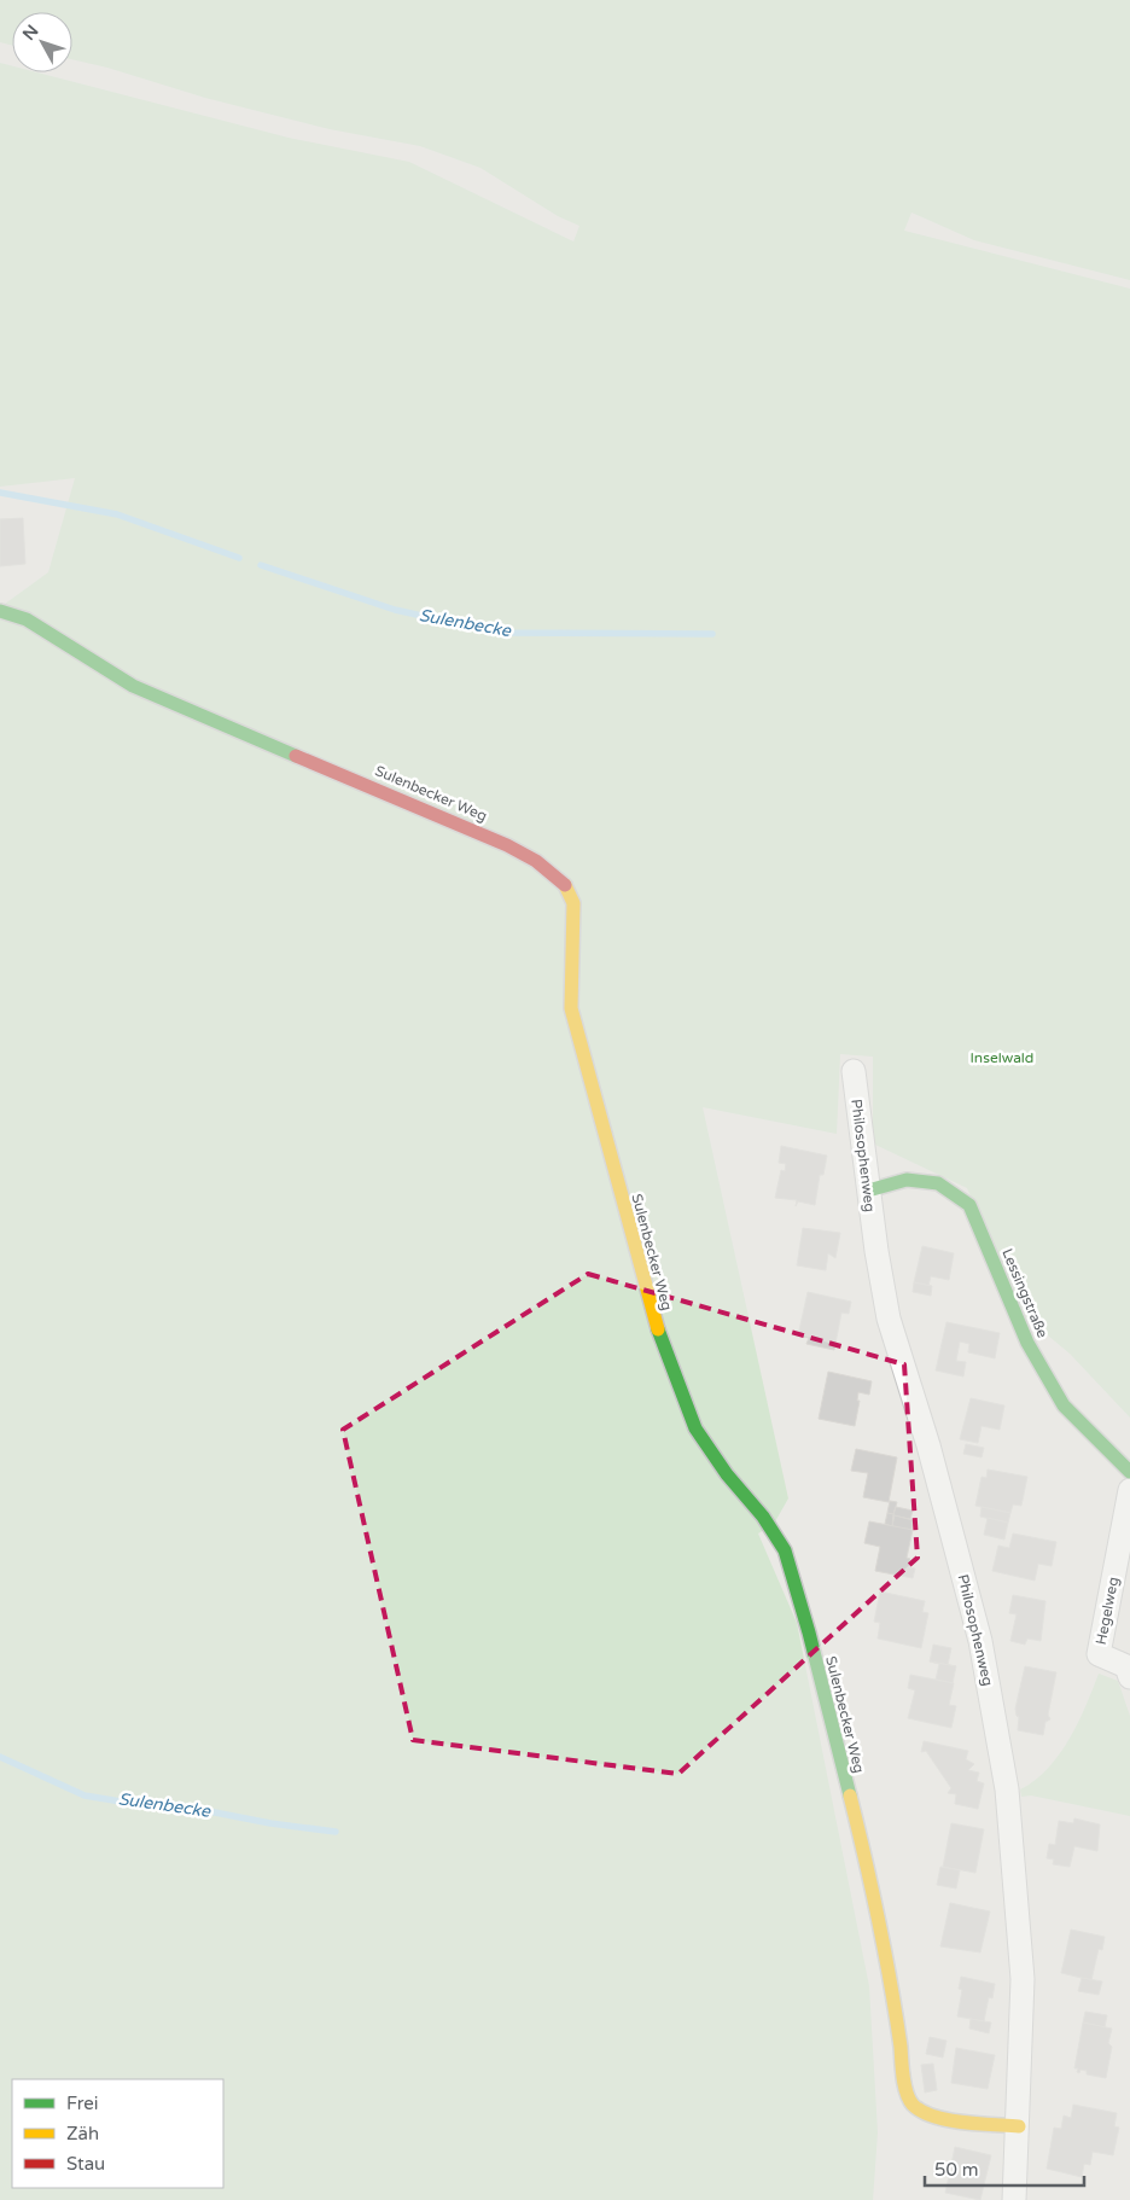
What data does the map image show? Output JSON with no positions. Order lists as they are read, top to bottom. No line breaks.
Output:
{"streets":{"street":["Sulenbecker Weg","Philosophenweg","Lessingstraße","Hegelweg"]},"crossings":[["Sulenbecker Weg","Philosophenweg"],["Philosophenweg","Lessingstraße"]],"water":["Sulenbecke"],"parks":["Inselwald"],"legend":["Frei","Zäh","Stau"],"scale_bar":"50 m","north":"top left"}
